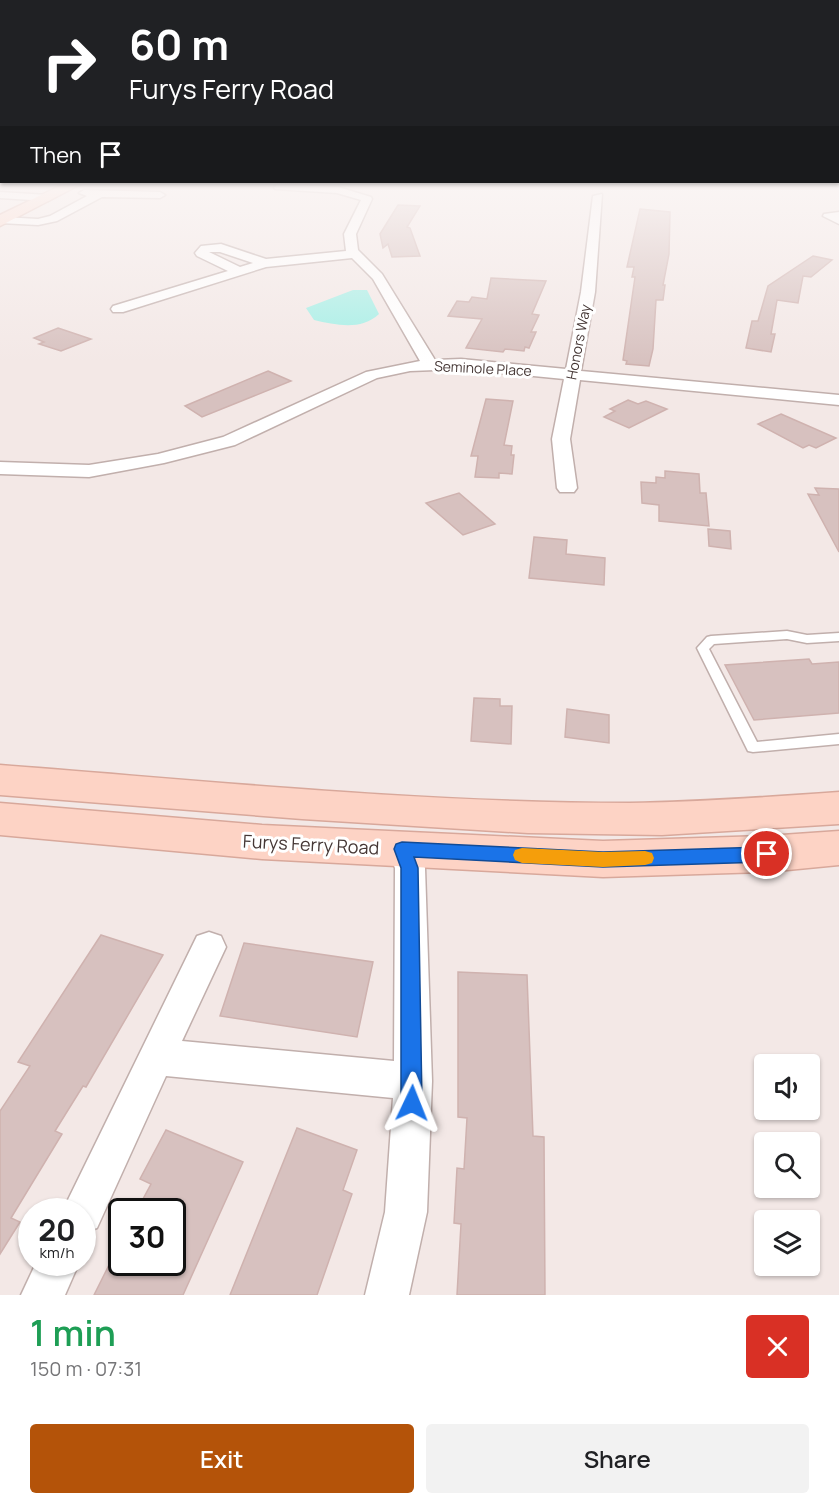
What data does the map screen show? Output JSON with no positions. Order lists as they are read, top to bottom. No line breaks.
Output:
{"streets":{"main road":["Furys Ferry Road"],"street":["Honors Way","Seminole Place"]},"crossings":[["Honors Way","Seminole Place"]],"page":{"turn":["60 m","Furys Ferry Road"],"then":"Then","speed":"20 km/h","limit":"30","heading":["1 min","150 m · 07:31"],"buttons":["Exit","Share"]}}
